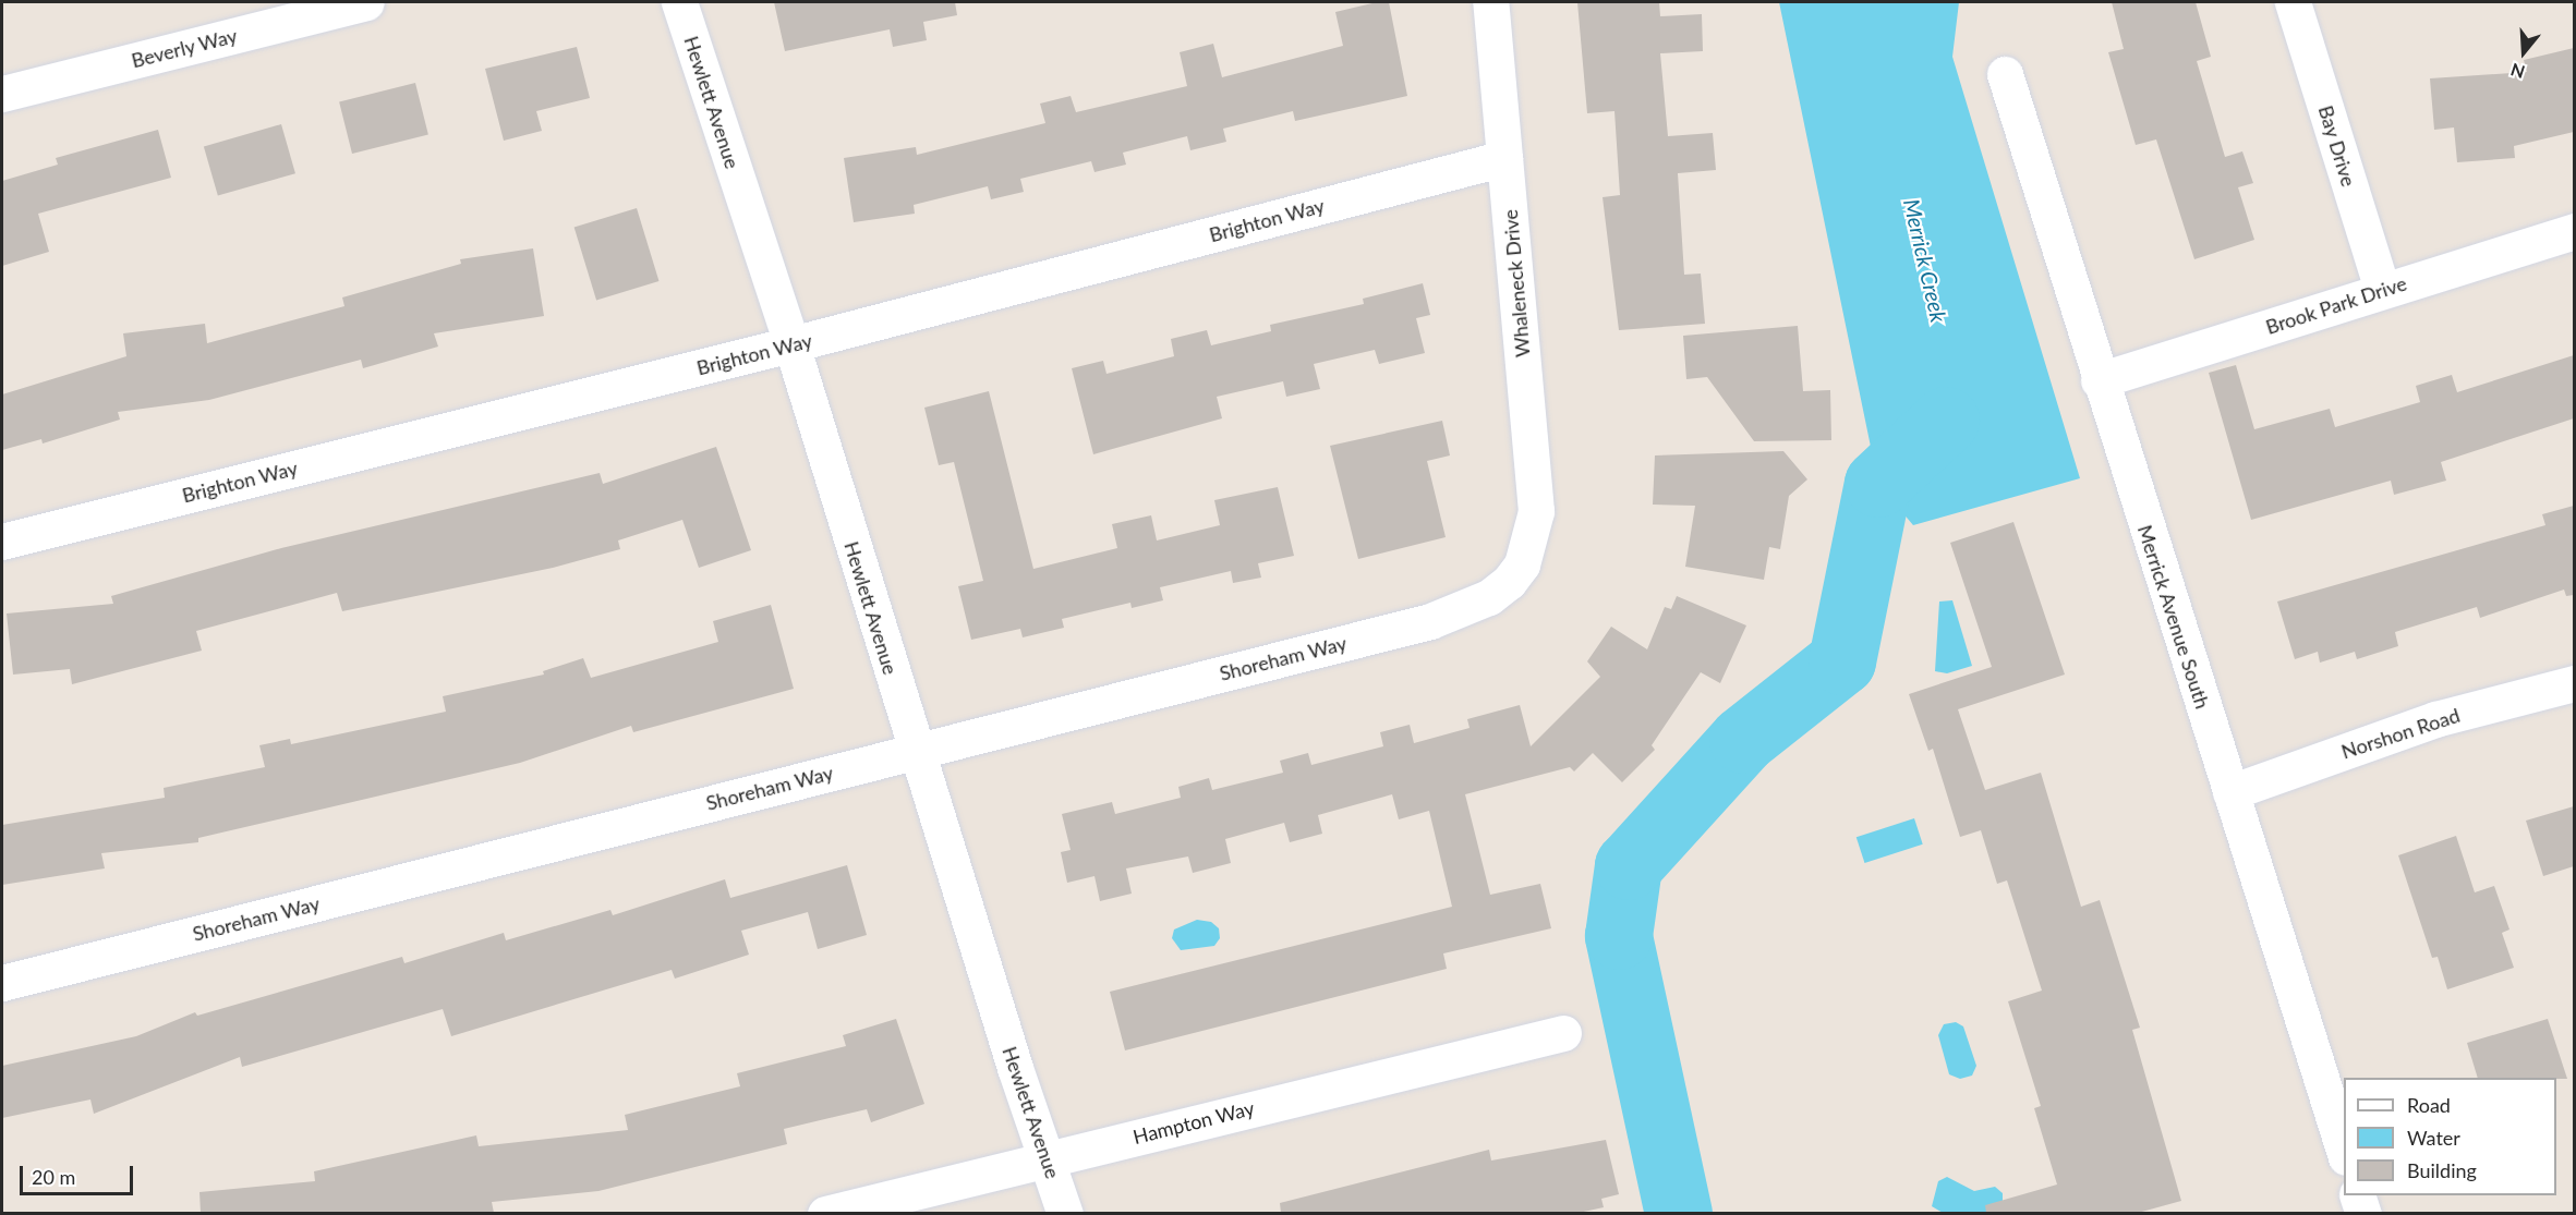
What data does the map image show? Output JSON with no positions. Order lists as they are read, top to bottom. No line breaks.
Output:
{"streets":{"street":["Beverly Way","Hewlett Avenue","Bay Drive","Brighton Way","Whaleneck Drive","Brook Park Drive","Merrick Avenue South","Shoreham Way","Norshon Road","Hampton Way"]},"crossings":[["Hewlett Avenue","Brighton Way"],["Hewlett Avenue","Shoreham Way"],["Hewlett Avenue","Hampton Way"],["Bay Drive","Brook Park Drive"],["Brighton Way","Whaleneck Drive"],["Whaleneck Drive","Shoreham Way"],["Brook Park Drive","Merrick Avenue South"],["Merrick Avenue South","Norshon Road"]],"water":["Merrick Creek"],"legend":["Road","Water","Building"],"scale_bar":"20 m","north":"bottom"}
